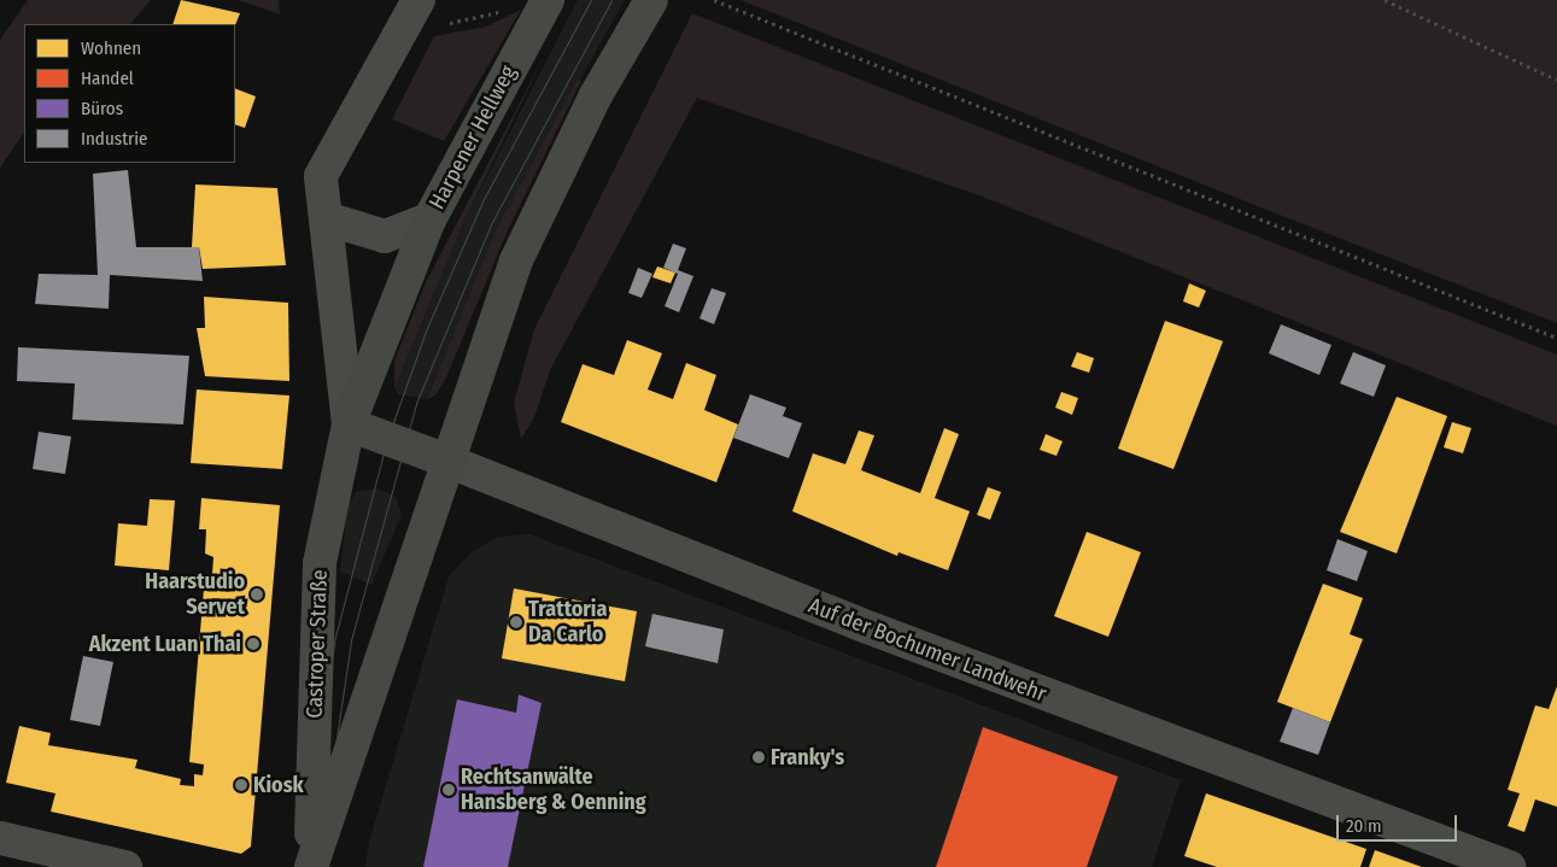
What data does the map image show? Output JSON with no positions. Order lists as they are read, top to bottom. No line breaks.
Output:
{"streets":{"main road":["Harpener Hellweg","Castroper Straße","Auf der Bochumer Landwehr"]},"crossings":[["Harpener Hellweg","Castroper Straße"],["Castroper Straße","Auf der Bochumer Landwehr"]],"places":["Haarstudio Servet","Trattoria Da Carlo","Akzent Luan Thai","Franky's","Kiosk","Rechtsanwälte Hansberg & Oenning"],"legend":["Wohnen","Handel","Büros","Industrie"],"scale_bar":"20 m"}
